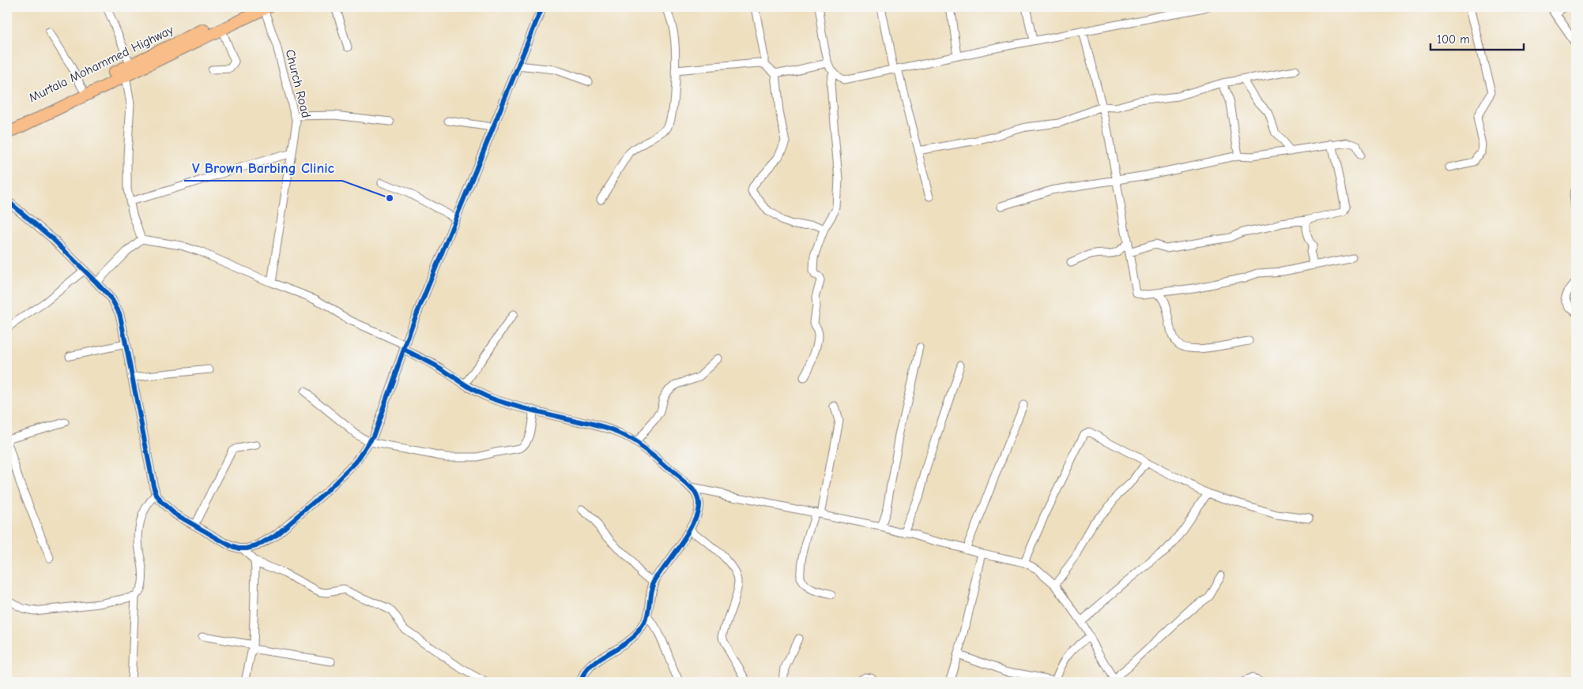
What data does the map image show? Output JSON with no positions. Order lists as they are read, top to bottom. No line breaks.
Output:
{"streets":{"highway":["Murtala Mohammed Highway"],"street":["Church Road"]},"places":["V Brown Barbing Clinic"],"scale_bar":"100 m"}
